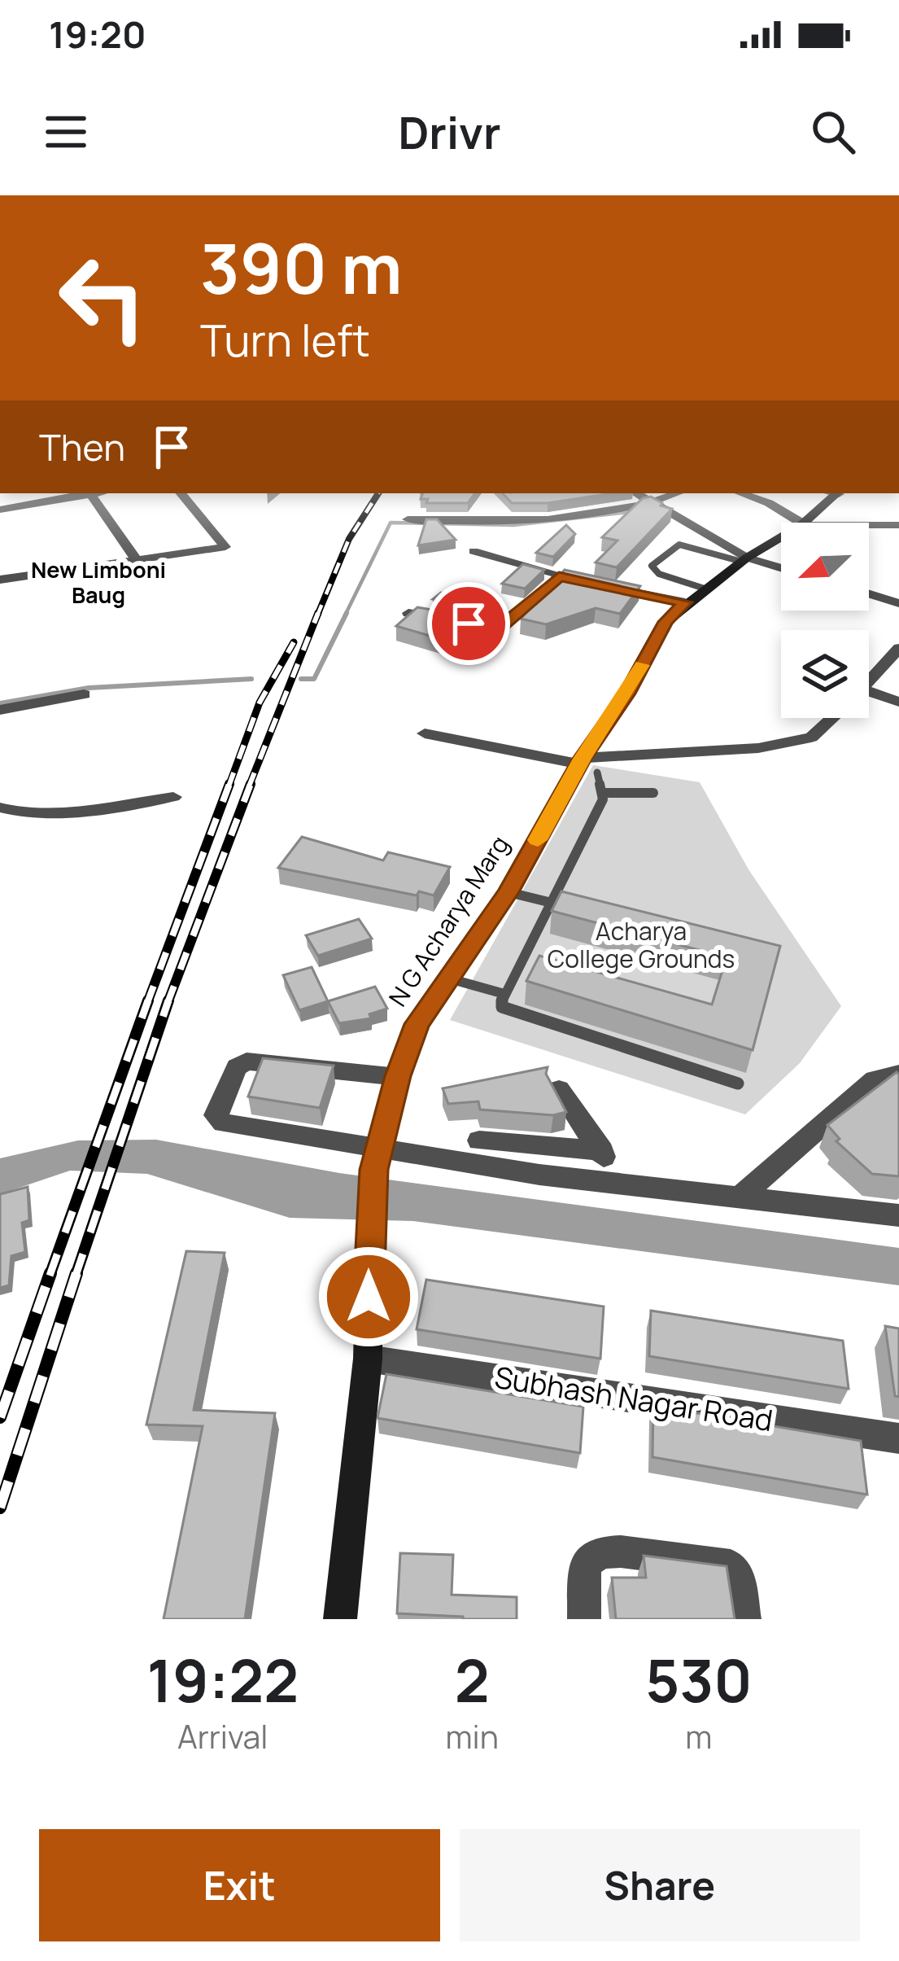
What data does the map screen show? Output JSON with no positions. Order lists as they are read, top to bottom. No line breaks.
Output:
{"streets":{"main road":["N G Acharya Marg"],"street":["Subhash Nagar Road"]},"crossings":[["N G Acharya Marg","Subhash Nagar Road"]],"districts":["New Limboni Baug"],"parks":["Acharya College Grounds"],"north":"bottom left","page":{"status":"19:20","header":"Drivr","turn":["390 m","Turn left"],"then":"Then","eta":["19:22","Arrival","2","min","530","m"],"buttons":["Exit","Share"]}}
